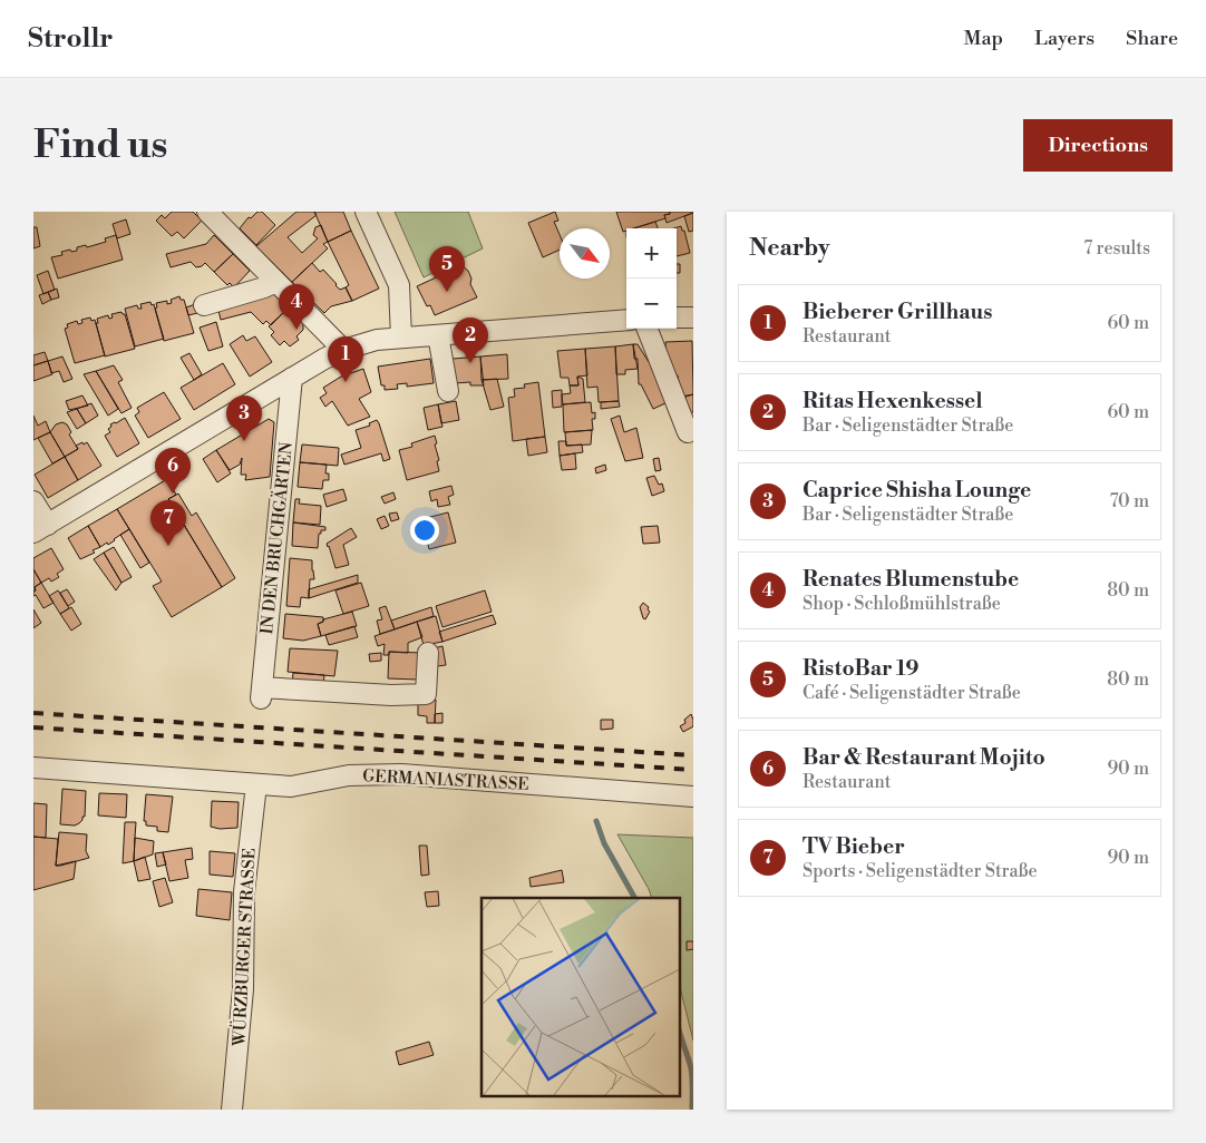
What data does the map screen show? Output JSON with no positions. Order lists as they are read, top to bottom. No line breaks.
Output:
{"streets":{"street":["IN DEN BRUCHGÄRTEN","GERMANIASTRASSE","WÜRZBURGER STRASSE"]},"crossings":[["GERMANIASTRASSE","WÜRZBURGER STRASSE"]],"north":"bottom right","page":{"header":"Strollr","nav":["Map","Layers","Share"],"buttons":"Directions","title":"Find us","heading":["Nearby","7 results"],"map_buttons":["+","−"],"pins":["5","4","2","1","3","6","7"],"list":[{"mark":"1","name":"Bieberer Grillhaus","note":"Restaurant","value":"60 m"},{"mark":"2","name":"Ritas Hexenkessel","note":"Bar · Seligenstädter Straße","value":"60 m"},{"mark":"3","name":"Caprice Shisha Lounge","note":"Bar · Seligenstädter Straße","value":"70 m"},{"mark":"4","name":"Renates Blumenstube","note":"Shop · Schloßmühlstraße","value":"80 m"},{"mark":"5","name":"RistoBar 19","note":"Café · Seligenstädter Straße","value":"80 m"},{"mark":"6","name":"Bar & Restaurant Mojito","note":"Restaurant","value":"90 m"},{"mark":"7","name":"TV Bieber","note":"Sports · Seligenstädter Straße","value":"90 m"}]}}
